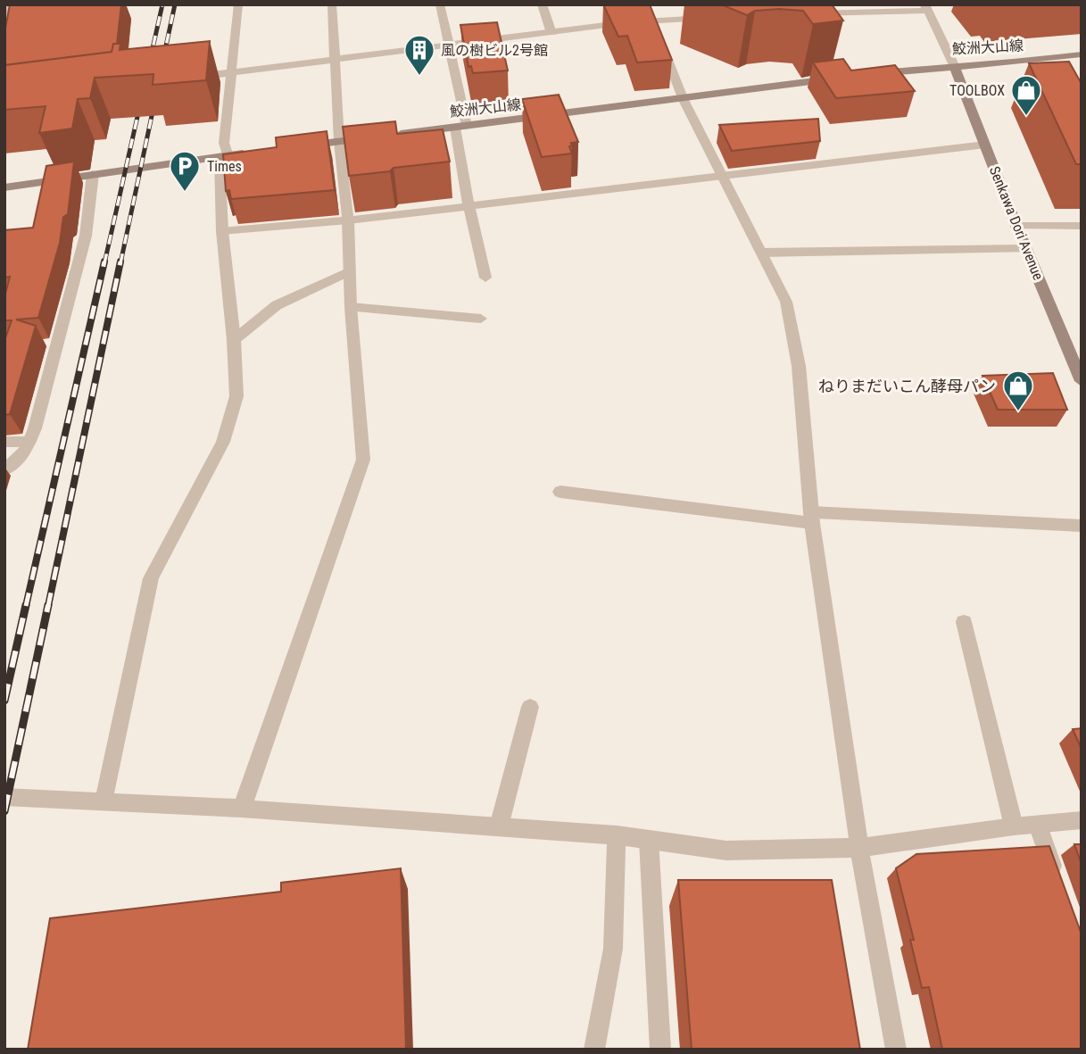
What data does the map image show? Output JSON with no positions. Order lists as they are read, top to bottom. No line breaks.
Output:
{"streets":{"main road":["鮫洲大山線","Senkawa Dori Avenue"]},"crossings":[["鮫洲大山線","Senkawa Dori Avenue"]],"places":{"building":["風の樹ビル2号館"],"shop":["TOOLBOX","ねりまだいこん酵母パン"],"parking":["Times"]}}
